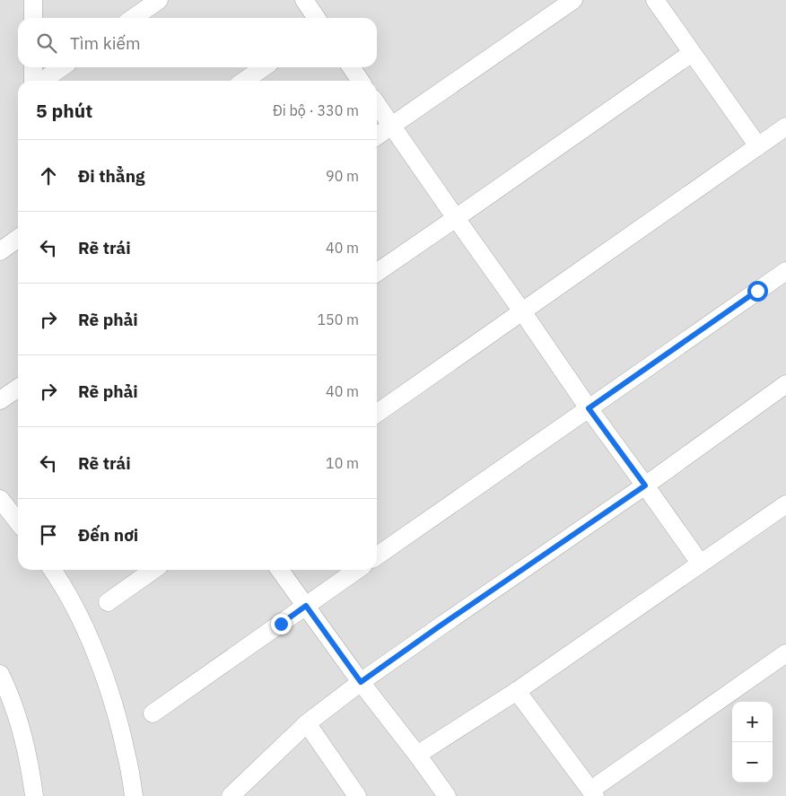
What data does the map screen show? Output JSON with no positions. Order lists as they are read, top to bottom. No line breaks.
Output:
{"page":{"search":"Tìm kiếm","heading":["5 phút","Đi bộ · 330 m"],"list":[["Đi thẳng","90 m"],["Rẽ trái","40 m"],["Rẽ phải","150 m"],["Rẽ phải","40 m"],["Rẽ trái","10 m"],"Đến nơi"],"map_buttons":["+","−"]}}
